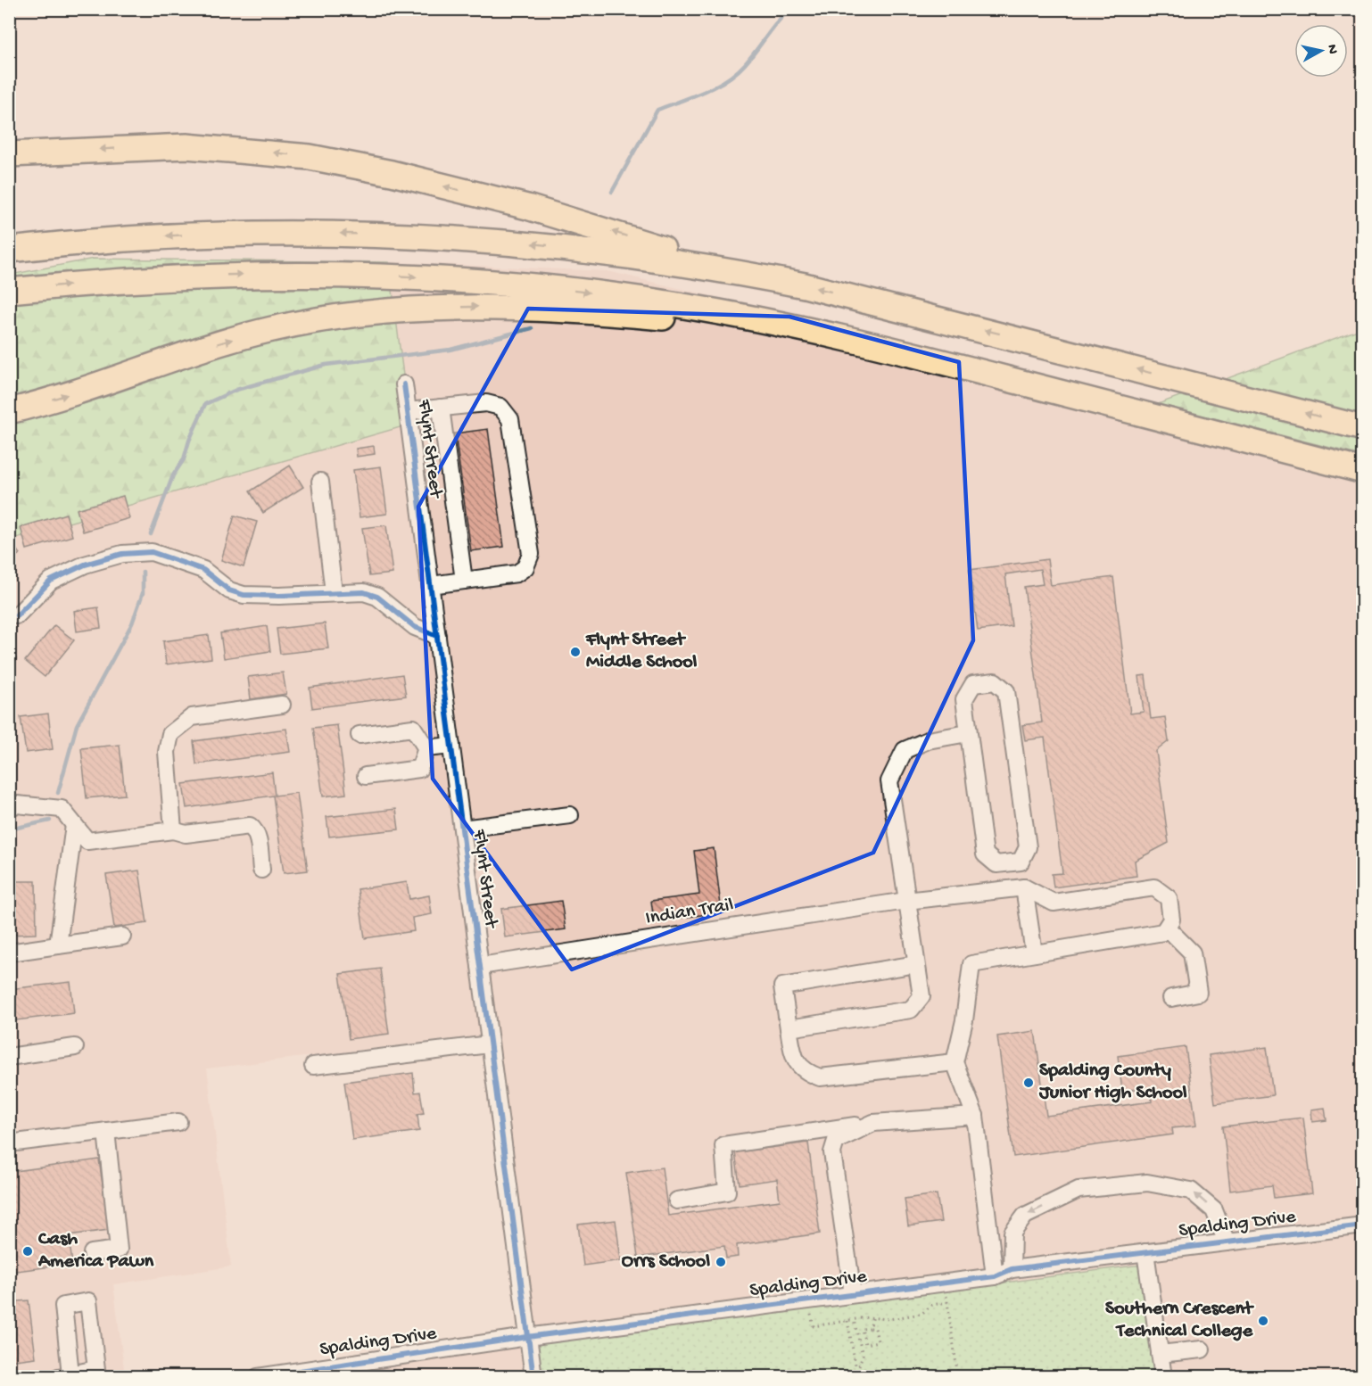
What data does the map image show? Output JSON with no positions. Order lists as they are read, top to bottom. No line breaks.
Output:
{"streets":{"street":["Flynt Street","Indian Trail","Spalding Drive"]},"crossings":[["Flynt Street","Indian Trail"],["Flynt Street","Spalding Drive"]],"places":["Flynt Street Middle School","Spalding County Junior High School","Cash America Pawn","Orrs School","Southern Crescent Technical College"],"north":"right"}
